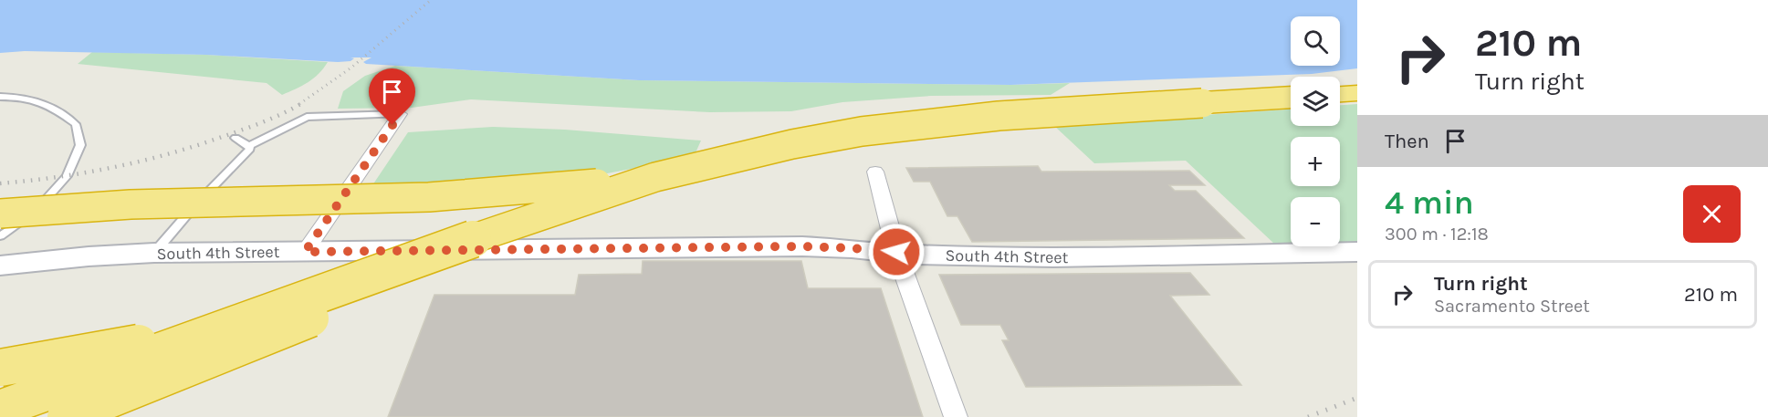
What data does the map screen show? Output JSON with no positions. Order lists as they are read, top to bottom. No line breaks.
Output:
{"streets":{"main road":["South 4th Street"]},"page":{"turn":["210 m","Turn right"],"map_buttons":["+","−"],"then":"Then","heading":["4 min","300 m · 12:18"],"list":[{"name":"Turn right","note":"Sacramento Street","value":"210 m"}]}}
